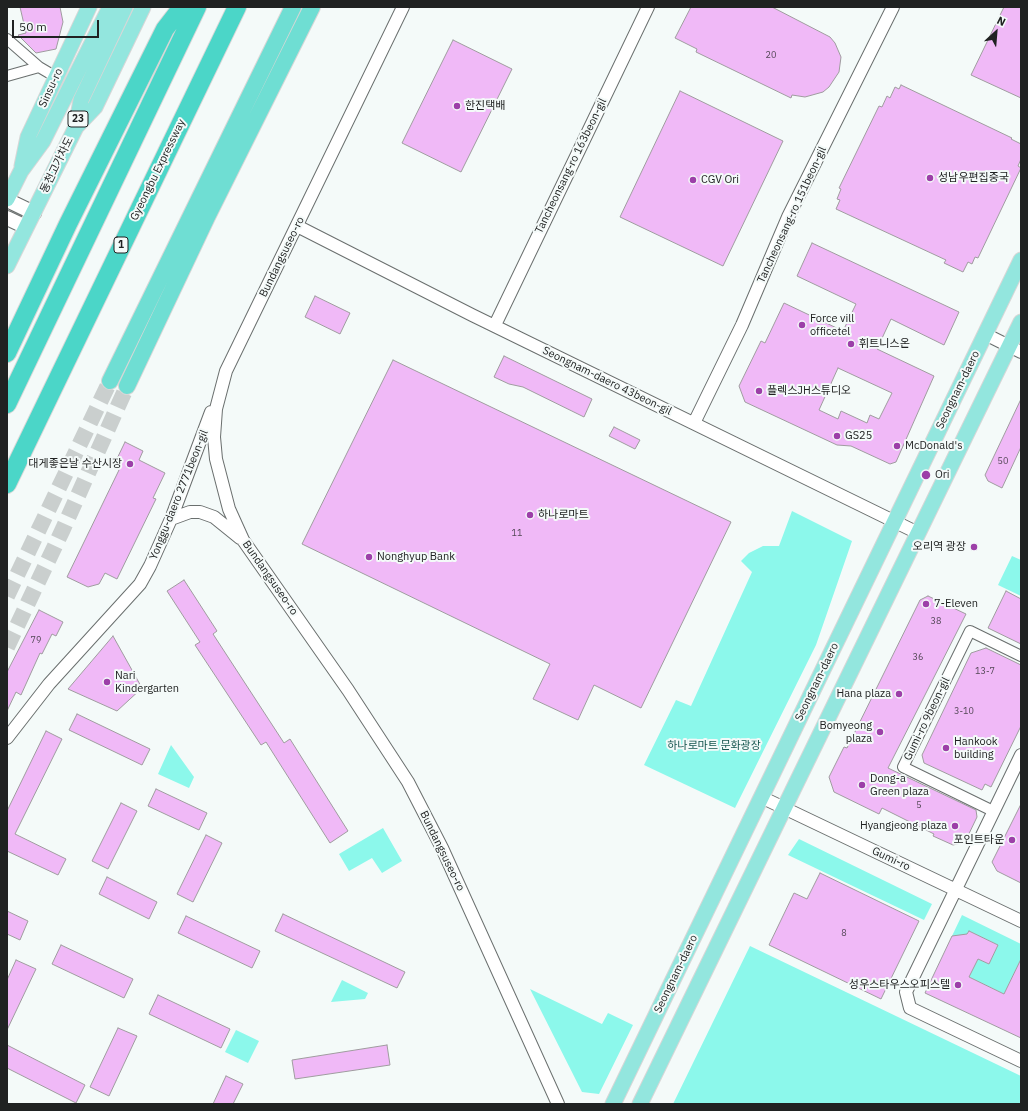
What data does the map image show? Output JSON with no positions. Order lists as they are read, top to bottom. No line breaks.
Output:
{"streets":{"highway":["Gyeongbu Expressway","1"],"main road":["Sinsu-ro","23","동천고가차도","Seongnam-daero"],"street":["Tancheonsang-ro 163beon-gil","Tancheonsang-ro 151beon-gil","Bundangsuseo-ro","Seongnam-daero 43beon-gil","Yonggu-daero 2771beon-gil","Gumi-ro 9beon-gil","Gumi-ro"]},"crossings":[["Sinsu-ro","동천고가차도"],["23","동천고가차도"],["Tancheonsang-ro 163beon-gil","Seongnam-daero 43beon-gil"],["Tancheonsang-ro 151beon-gil","Seongnam-daero 43beon-gil"],["Bundangsuseo-ro","Seongnam-daero 43beon-gil"],["Bundangsuseo-ro","Yonggu-daero 2771beon-gil"],["Seongnam-daero 43beon-gil","Seongnam-daero"],["Seongnam-daero","Gumi-ro"]],"parks":["하나로마트 문화광장"],"places":["한진택배","성남우편집중국","CGV Ori","Force vill officetel","휘트니스온","플렉스JH스튜디오","GS25","McDonald's","대게좋은날 수산시장","Ori","하나로마트","오리역 광장","Nonghyup Bank","7-Eleven","Nari Kindergarten","Hana plaza","Bomyeong plaza","Hankook building","Dong-a Green plaza","Hyangjeong plaza","포인트타운","성우스타우스오피스텔"],"house_numbers":["20","50","11","38","79","36","13-7","3-10","5","8"],"scale_bar":"50 m","north":"top right"}
